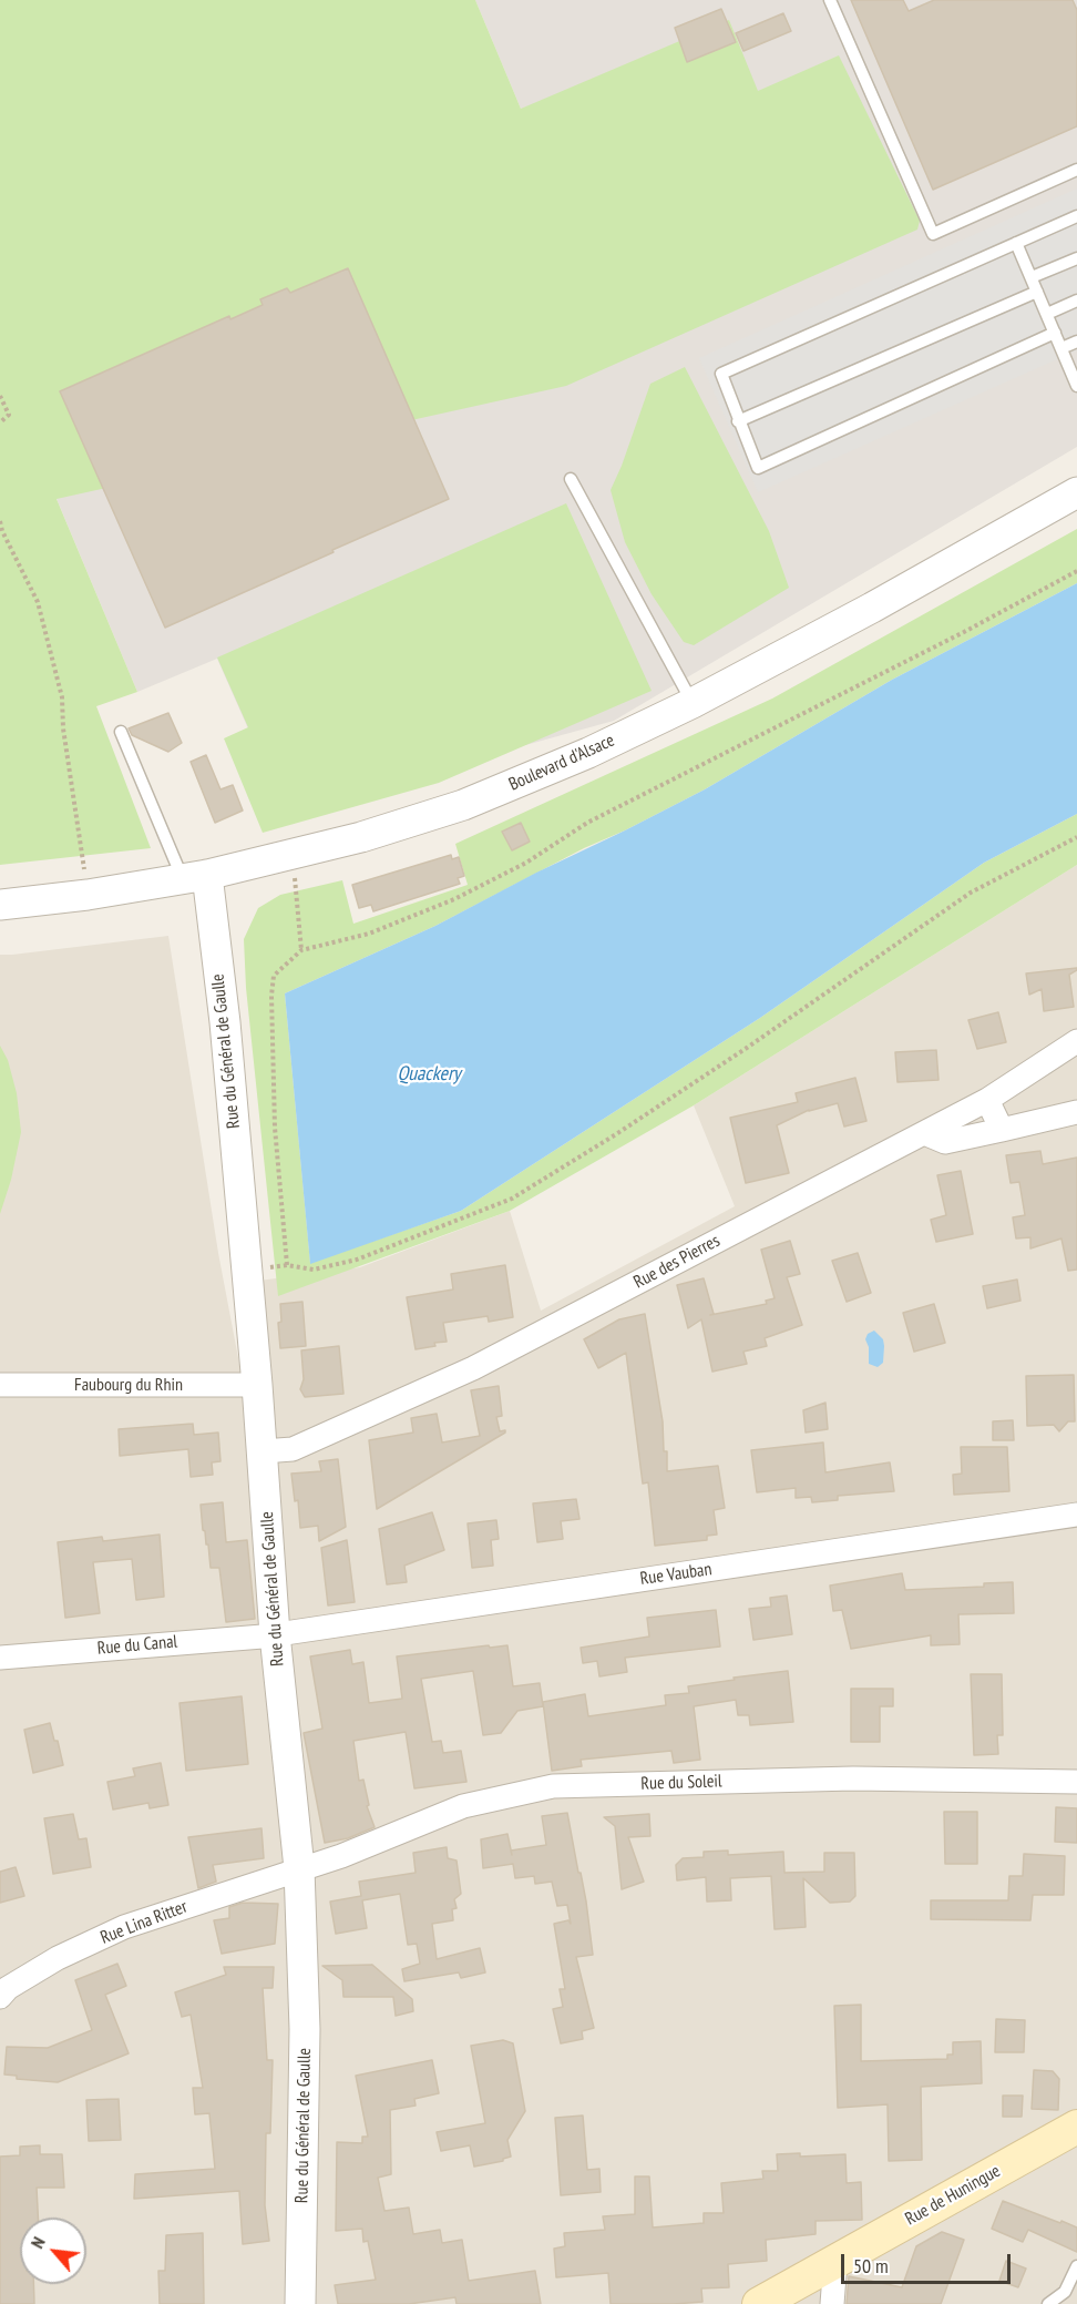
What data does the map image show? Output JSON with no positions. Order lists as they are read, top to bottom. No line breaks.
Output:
{"streets":{"main road":["Rue de Huningue"],"street":["Boulevard d'Alsace","Rue du Général de Gaulle","Rue des Pierres","Faubourg du Rhin","Rue Vauban","Rue du Canal","Rue du Soleil","Rue Lina Ritter"]},"crossings":[["Boulevard d'Alsace","Rue du Général de Gaulle"],["Rue du Général de Gaulle","Rue des Pierres"],["Rue du Général de Gaulle","Faubourg du Rhin"],["Rue du Général de Gaulle","Rue Vauban"],["Rue du Général de Gaulle","Rue du Canal"],["Rue du Général de Gaulle","Rue du Soleil"],["Rue du Général de Gaulle","Rue Lina Ritter"],["Rue Vauban","Rue du Canal"],["Rue du Soleil","Rue Lina Ritter"]],"water":["Quackery"],"scale_bar":"50 m","north":"top left"}
